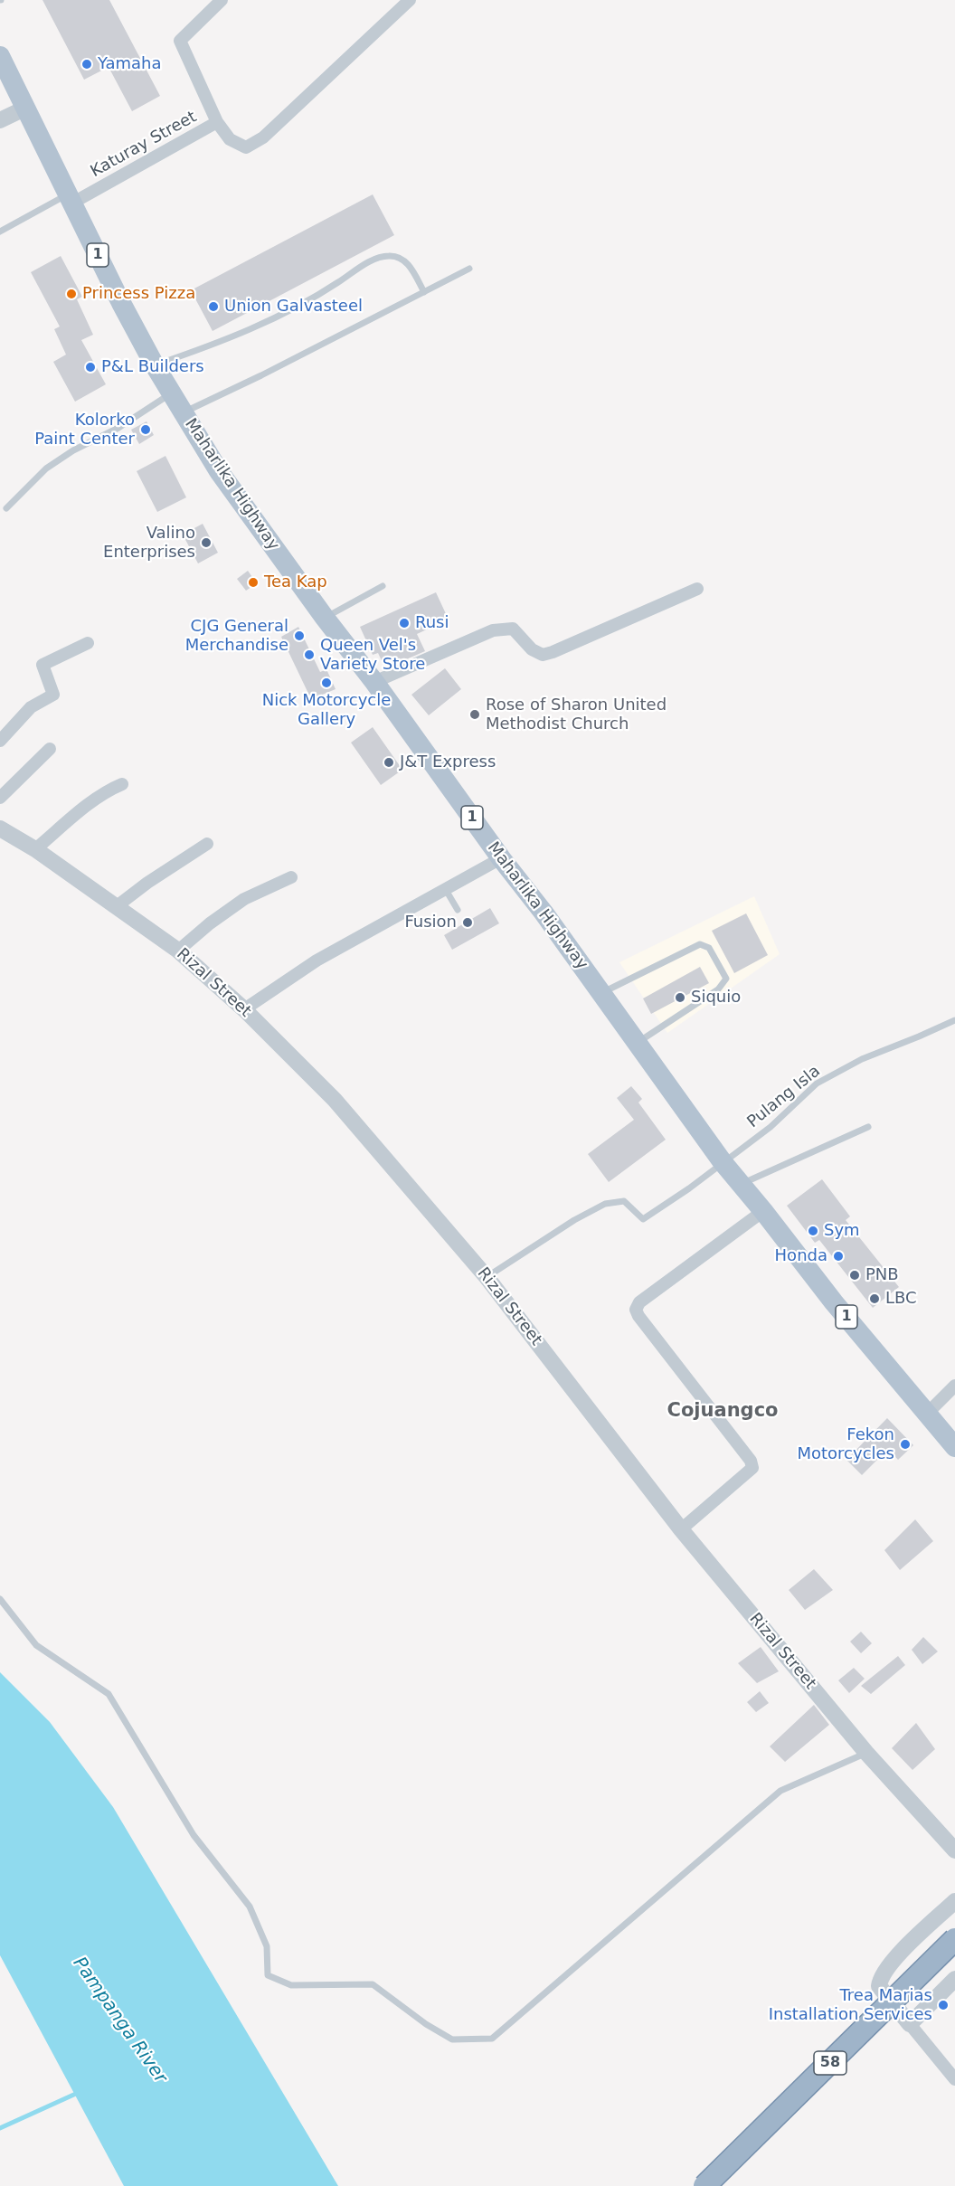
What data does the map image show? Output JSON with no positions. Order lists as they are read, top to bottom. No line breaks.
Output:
{"streets":{"highway":["58"],"main road":["1","Maharlika Highway"],"street":["Katuray Street","Rizal Street"],"lane":["Pulang Isla"]},"crossings":[["Katuray Street","Maharlika Highway"],["Maharlika Highway","Pulang Isla"],["Rizal Street","Pulang Isla"]],"districts":["Cojuangco"],"water":["Pampanga River"],"places":["Yamaha","Princess Pizza","Union Galvasteel","P&L Builders","Kolorko Paint Center","Valino Enterprises","Tea Kap","Rusi","CJG General Merchandise","Queen Vel's Variety Store","Nick Motorcycle Gallery","Rose of Sharon United Methodist Church","J&T Express","Fusion","Siquio","Sym","Honda","PNB","LBC","Fekon Motorcycles","Trea Marias Installation Services"]}
